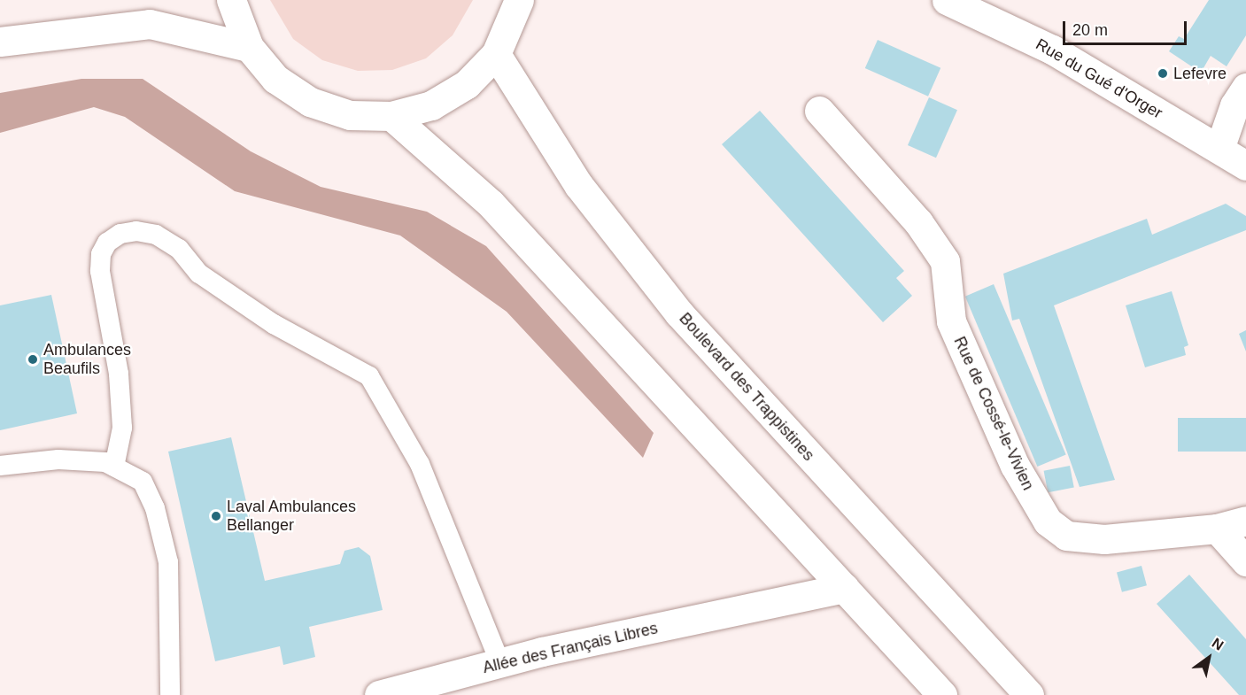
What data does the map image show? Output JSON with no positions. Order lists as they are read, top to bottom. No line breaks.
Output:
{"streets":{"main road":["Rue du Gué d'Orger","Boulevard des Trappistines","Rue de Cossé-le-Vivien","Allée des Français Libres"]},"places":["Lefevre","Ambulances Beaufils","Laval Ambulances Bellanger"],"scale_bar":"20 m","north":"top right"}
